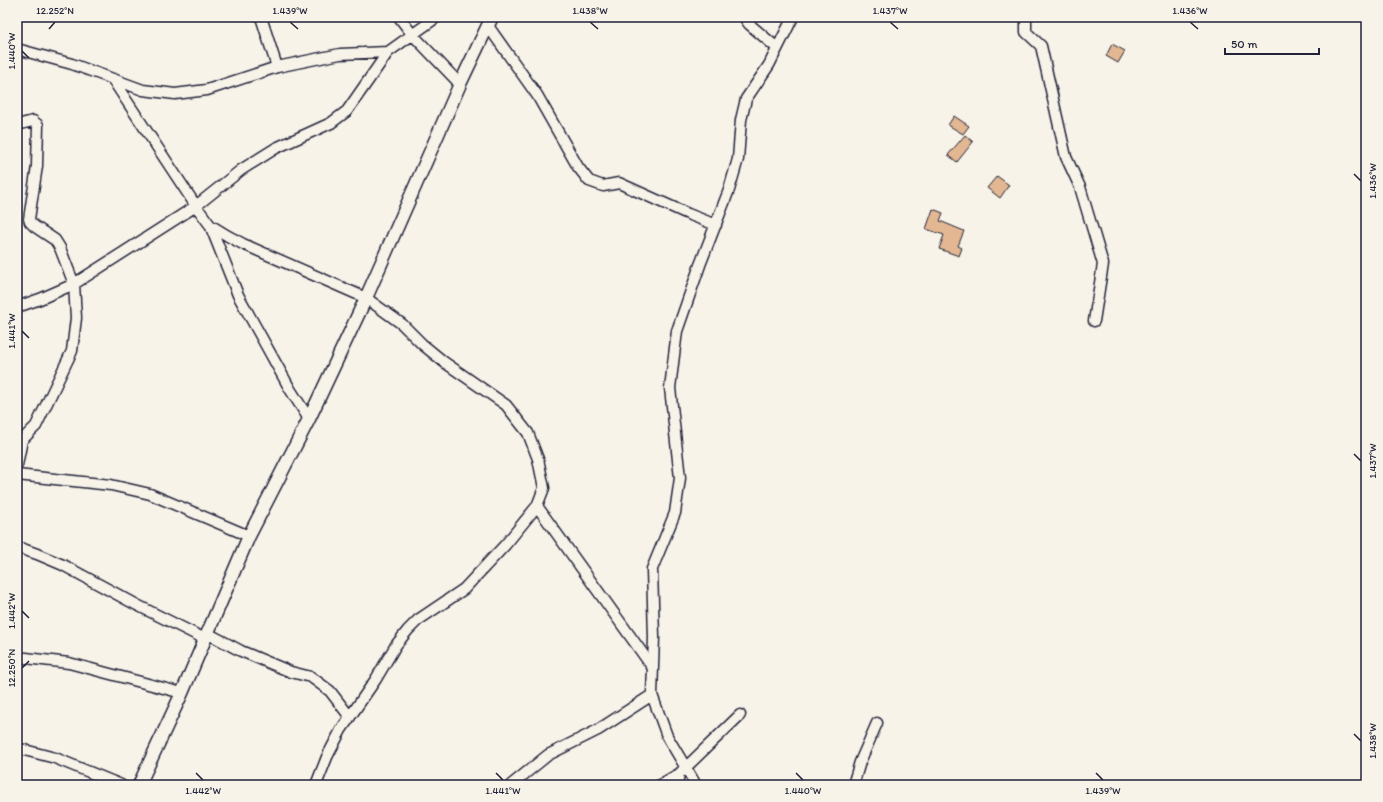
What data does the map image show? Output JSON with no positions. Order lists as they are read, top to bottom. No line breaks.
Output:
{"scale_bar":"50 m","coordinates":["12.252°N","1.439°W","1.438°W","1.437°W","1.436°W","1.440°W","1.441°W","1.442°W","12.250°N"]}
